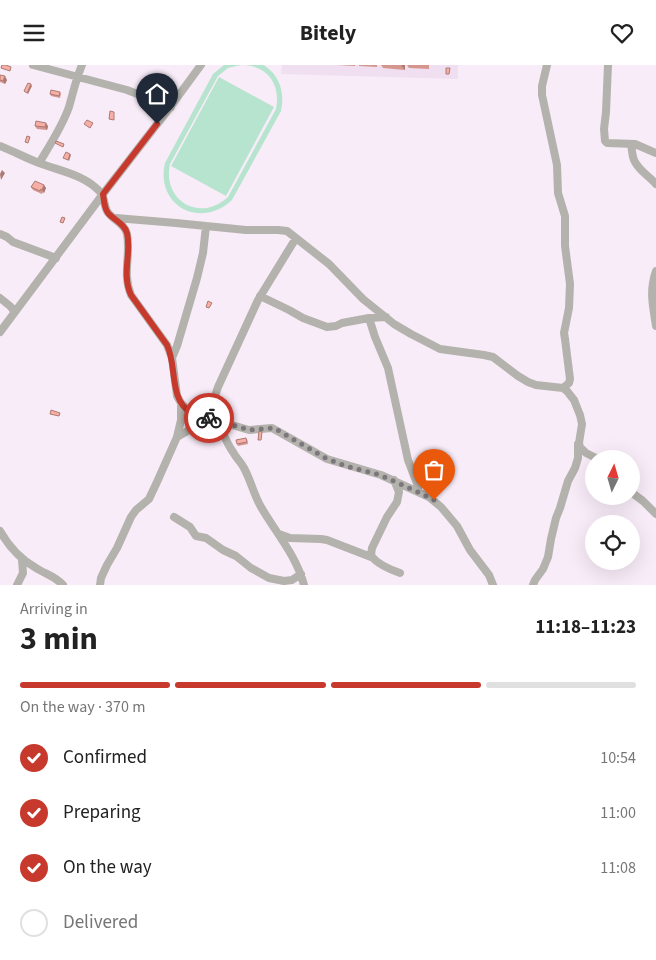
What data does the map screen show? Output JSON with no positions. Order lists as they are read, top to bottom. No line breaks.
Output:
{"north":"top","page":{"header":"Bitely","heading":["3 min","Arriving in","11:18–11:23"],"bar":"On the way · 370 m","list":[["Confirmed","10:54"],["Preparing","11:00"],["On the way","11:08"],"Delivered"]}}
